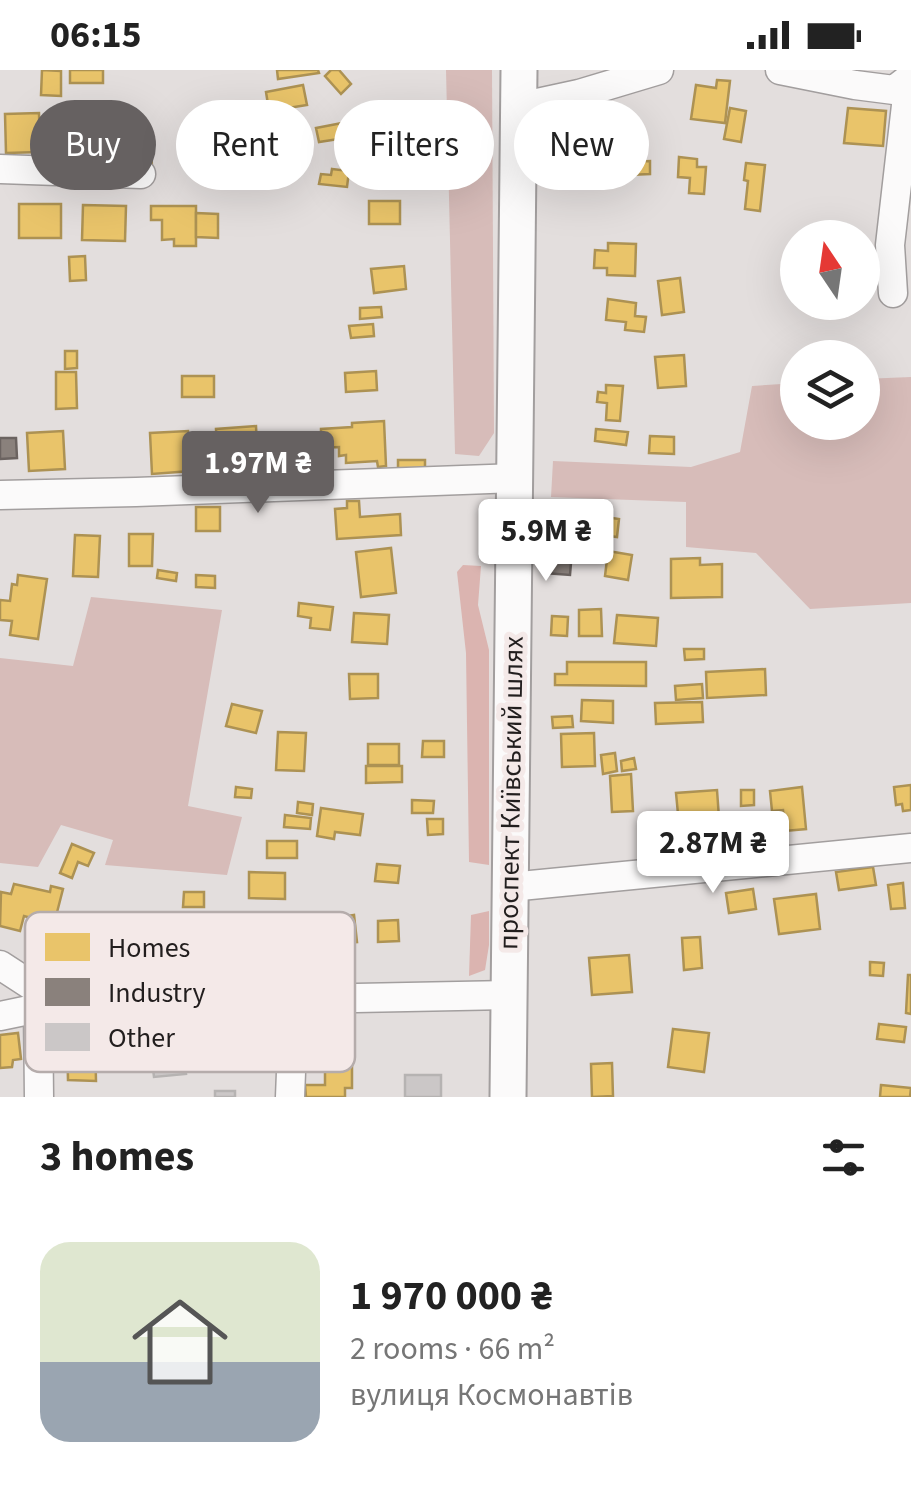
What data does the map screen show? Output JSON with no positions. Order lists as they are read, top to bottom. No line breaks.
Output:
{"streets":{"main road":["проспект Київський шлях"]},"legend":["Homes","Industry","Other"],"north":"top","page":{"status":"06:15","chip":["Buy","Rent","Filters","New"],"price":["1.97M ₴","5.9M ₴","2.87M ₴"],"heading":"3 homes","list":[{"name":"1 970 000 ₴","note":"2 rooms · 66 m² · вулиця Космонавтів"}]}}
